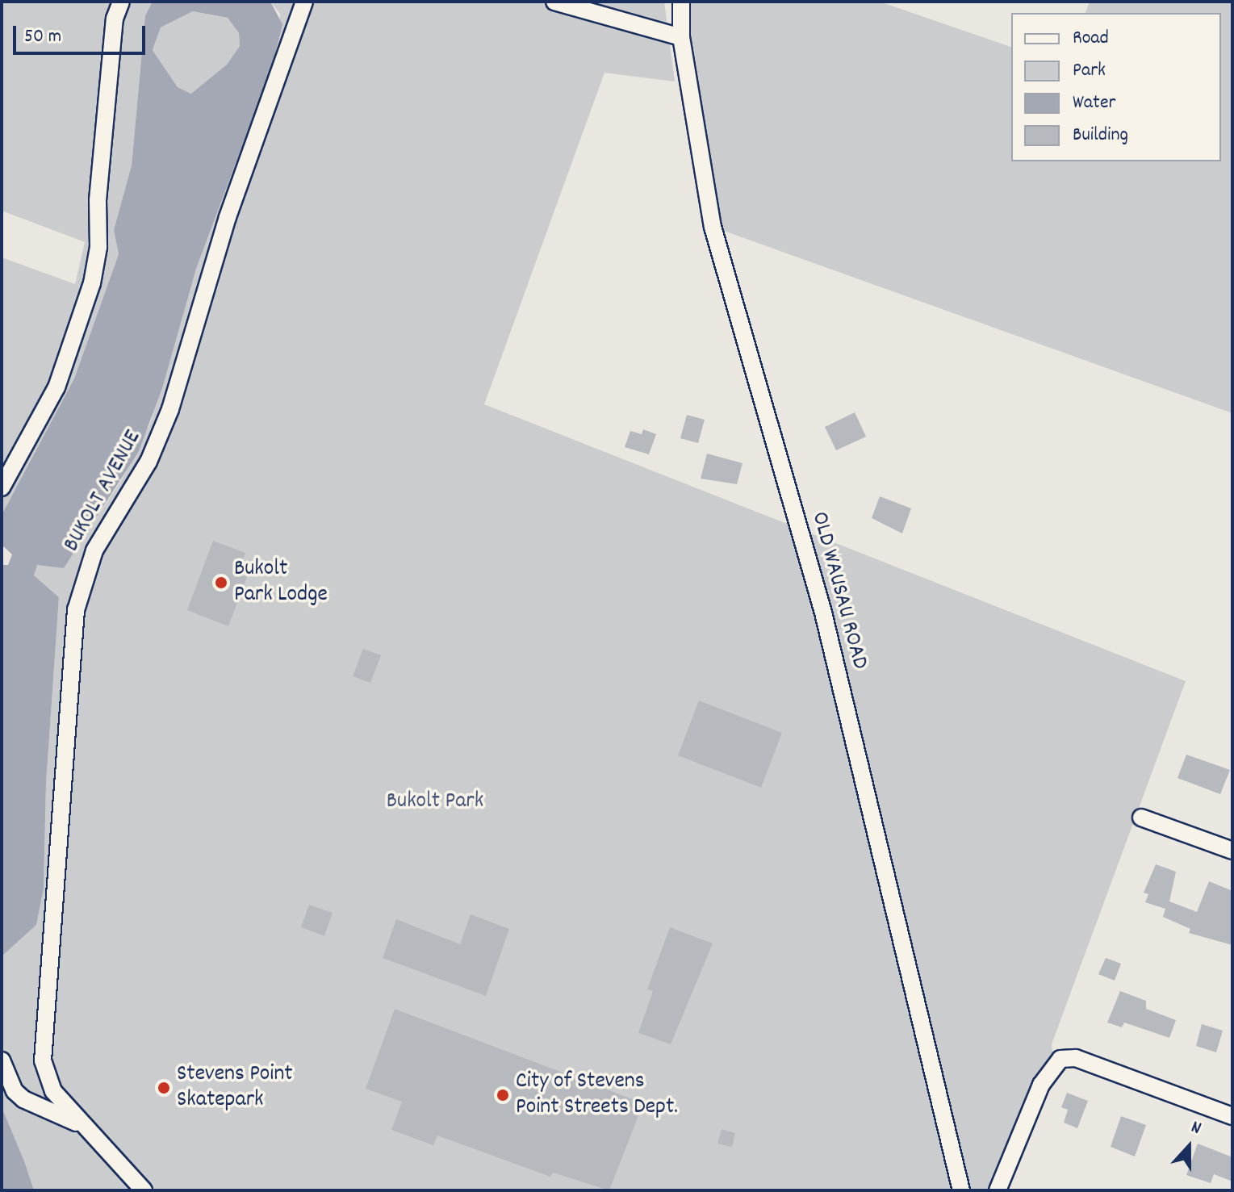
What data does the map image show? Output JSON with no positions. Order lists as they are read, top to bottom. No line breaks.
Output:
{"streets":{"street":["BUKOLT AVENUE","OLD WAUSAU ROAD"]},"parks":["Bukolt Park"],"places":["Bukolt Park Lodge","Stevens Point Skatepark","City of Stevens Point Streets Dept."],"legend":["Road","Park","Water","Building"],"scale_bar":"50 m","north":"top"}
